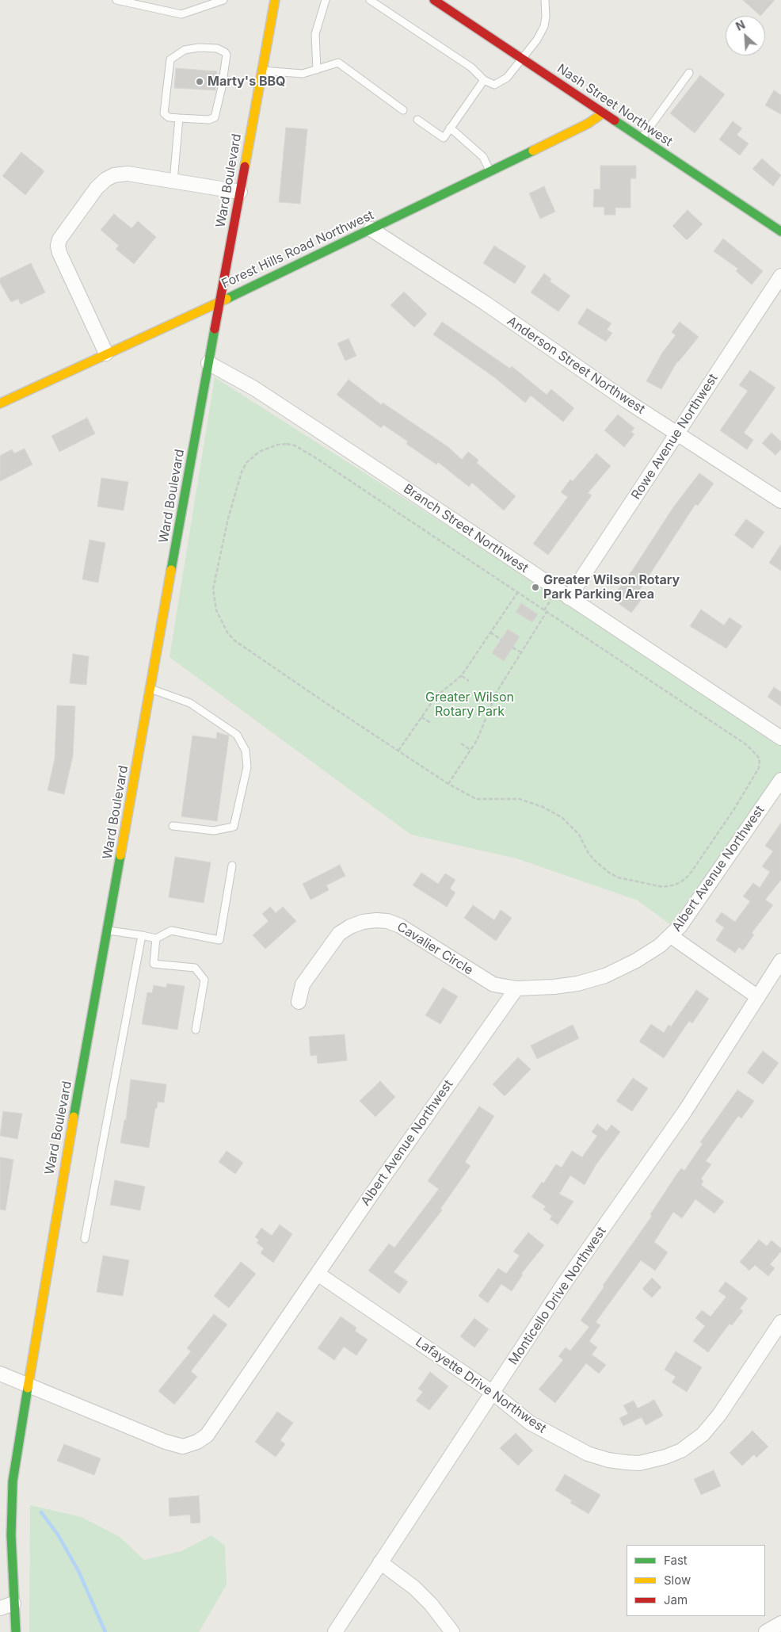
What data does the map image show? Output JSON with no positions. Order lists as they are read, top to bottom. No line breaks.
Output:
{"streets":{"main road":["Nash Street Northwest","Ward Boulevard","Forest Hills Road Northwest"],"street":["Anderson Street Northwest","Rowe Avenue Northwest","Branch Street Northwest","Albert Avenue Northwest","Cavalier Circle","Monticello Drive Northwest","Lafayette Drive Northwest"]},"crossings":[["Nash Street Northwest","Forest Hills Road Northwest"],["Ward Boulevard","Forest Hills Road Northwest"],["Ward Boulevard","Branch Street Northwest"],["Ward Boulevard","Albert Avenue Northwest"],["Forest Hills Road Northwest","Anderson Street Northwest"],["Anderson Street Northwest","Rowe Avenue Northwest"],["Rowe Avenue Northwest","Branch Street Northwest"],["Albert Avenue Northwest","Cavalier Circle"],["Albert Avenue Northwest","Lafayette Drive Northwest"],["Monticello Drive Northwest","Lafayette Drive Northwest"]],"parks":["Greater Wilson Rotary Park"],"places":["Marty's BBQ","Greater Wilson Rotary Park Parking Area"],"legend":["Fast","Slow","Jam"],"north":"top left"}
